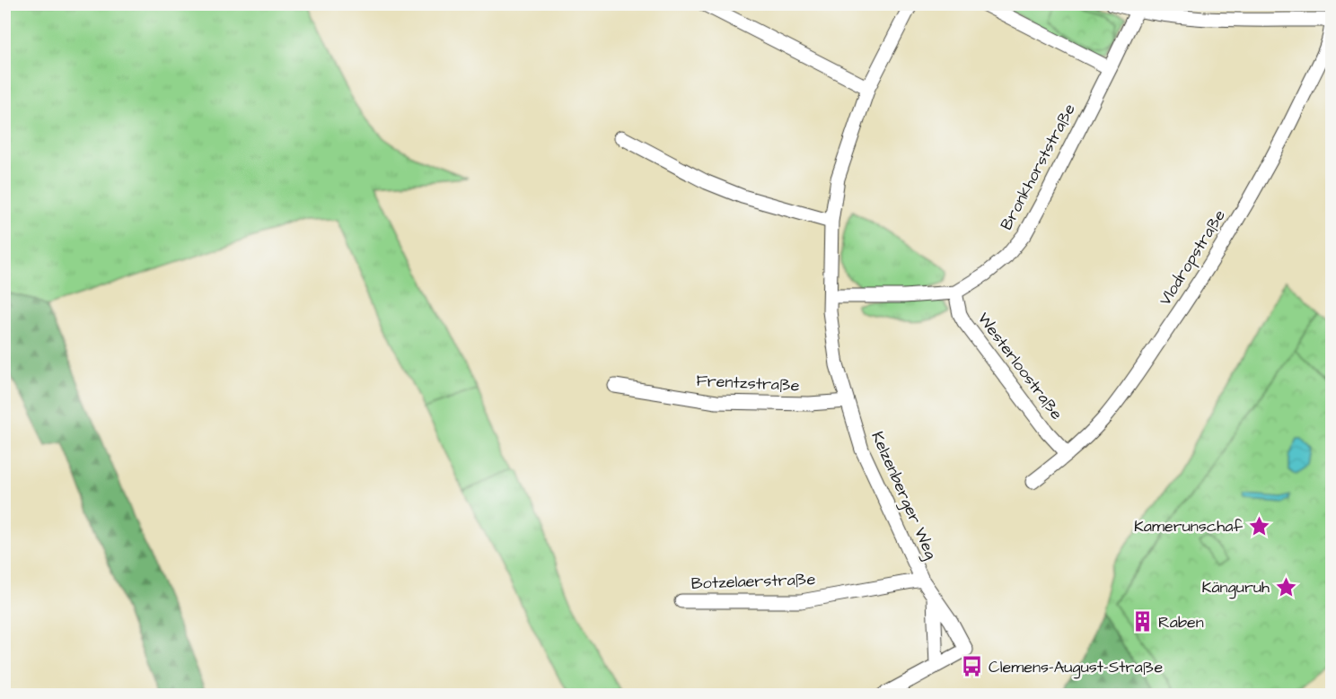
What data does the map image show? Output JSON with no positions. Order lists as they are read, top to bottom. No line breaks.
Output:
{"streets":{"street":["Bronkhorststraße","Vlodropstraße","Westerloostraße","Frentzstraße","Kelzenberger Weg","Botzelaerstraße"]},"crossings":[["Bronkhorststraße","Westerloostraße"],["Bronkhorststraße","Kelzenberger Weg"],["Vlodropstraße","Westerloostraße"],["Frentzstraße","Kelzenberger Weg"],["Kelzenberger Weg","Botzelaerstraße"]],"places":{"place":["Kamerunschaf","Känguruh"],"building":["Raben"],"bus stop":["Clemens-August-Straße"]}}
